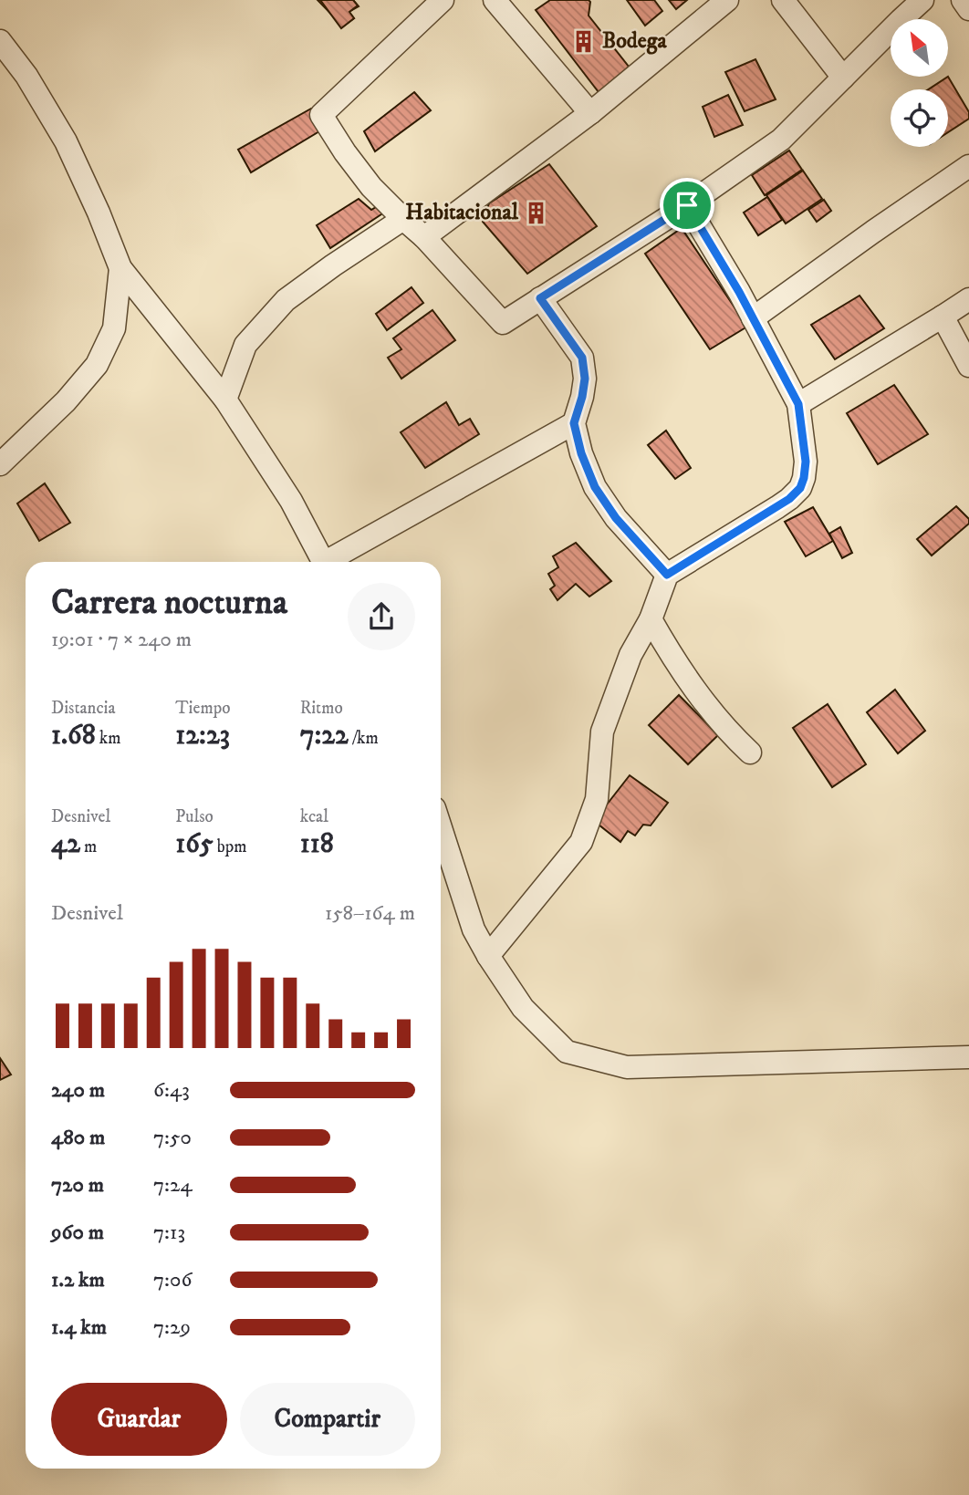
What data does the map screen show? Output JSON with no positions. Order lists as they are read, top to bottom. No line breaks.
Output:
{"places":{"building":["Bodega","Habitacional"]},"north":"top left","page":{"heading":["Carrera nocturna","19:01 · 7 × 240 m"],"stats":[["Distancia","1.68 km"],["Tiempo","12:23"],["Ritmo","7:22 /km"],["Desnivel","42 m"],["Pulso","165 bpm"],["kcal","118"]],"chart":["Desnivel","158–164 m"],"list":[{"name":"240 m","note":"6:43"},{"name":"480 m","note":"7:50"},{"name":"720 m","note":"7:24"},{"name":"960 m","note":"7:13"},{"name":"1.2 km","note":"7:06"},{"name":"1.4 km","note":"7:29"}],"buttons":["Guardar","Compartir"]}}
